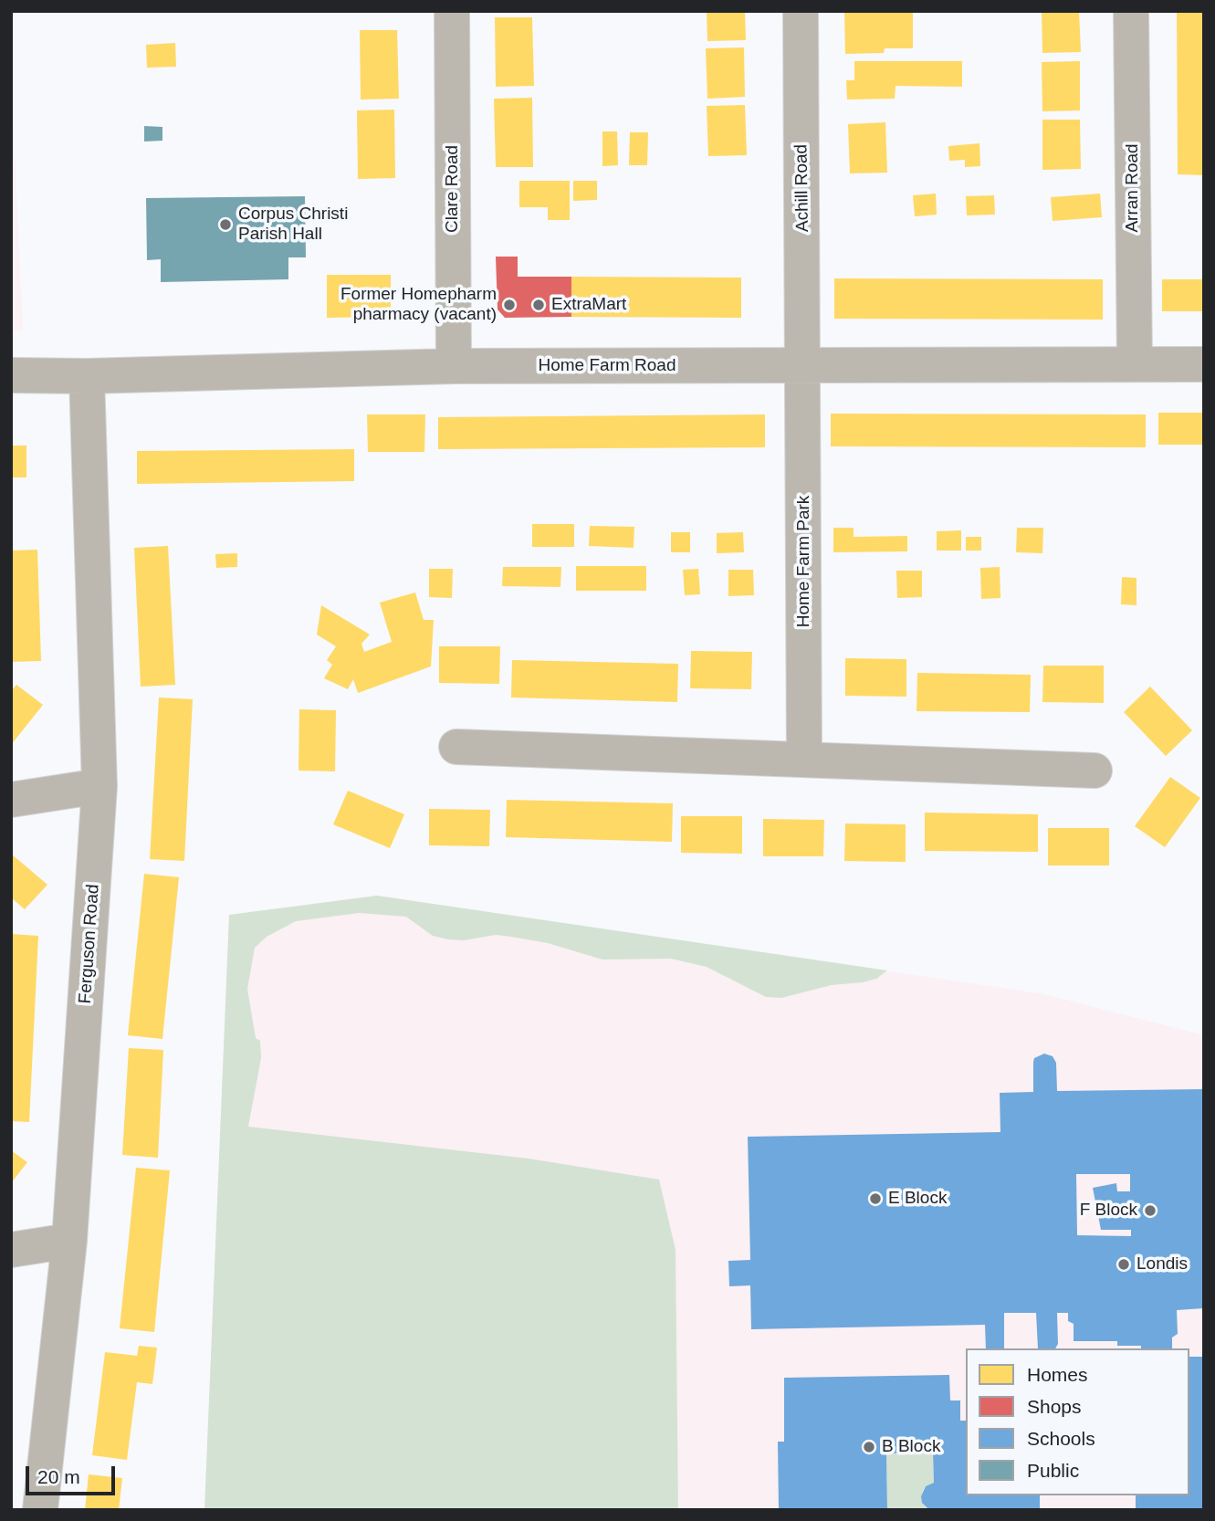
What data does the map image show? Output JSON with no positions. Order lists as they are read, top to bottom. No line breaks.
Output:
{"streets":{"street":["Achill Road","Arran Road","Clare Road","Home Farm Road","Home Farm Park","Ferguson Road"]},"crossings":[["Achill Road","Home Farm Road"],["Achill Road","Home Farm Park"],["Arran Road","Home Farm Road"],["Clare Road","Home Farm Road"],["Home Farm Road","Home Farm Park"],["Home Farm Road","Ferguson Road"]],"places":["Corpus Christi Parish Hall","Former Homepharm pharmacy (vacant)","ExtraMart","E Block","F Block","Londis","B Block"],"legend":["Homes","Shops","Schools","Public"],"scale_bar":"20 m"}
